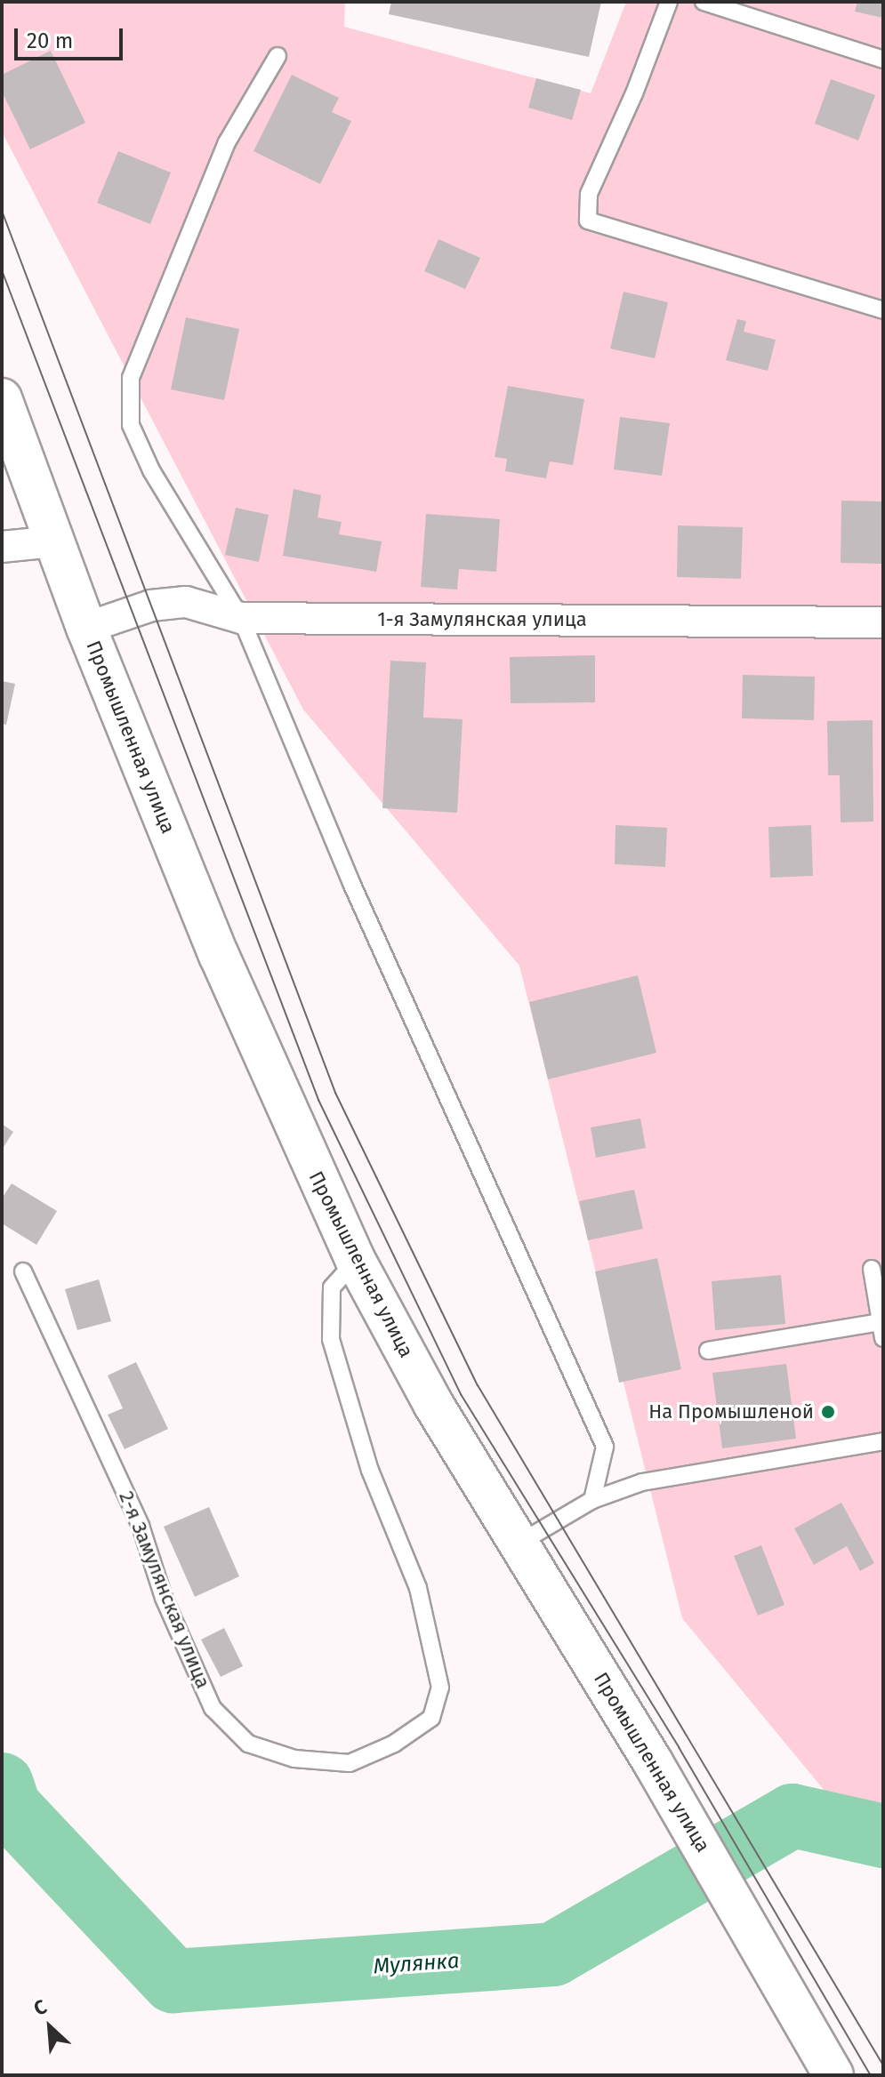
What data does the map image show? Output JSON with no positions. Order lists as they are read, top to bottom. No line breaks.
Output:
{"streets":{"main road":["Промышленная улица"],"street":["1-я Замулянская улица"],"lane":["2-я Замулянская улица"]},"crossings":[["1-я Замулянская улица","Промышленная улица"],["Промышленная улица","2-я Замулянская улица"]],"water":["Мулянка"],"places":["На Промышленой"],"scale_bar":"20 m","north":"top left"}
